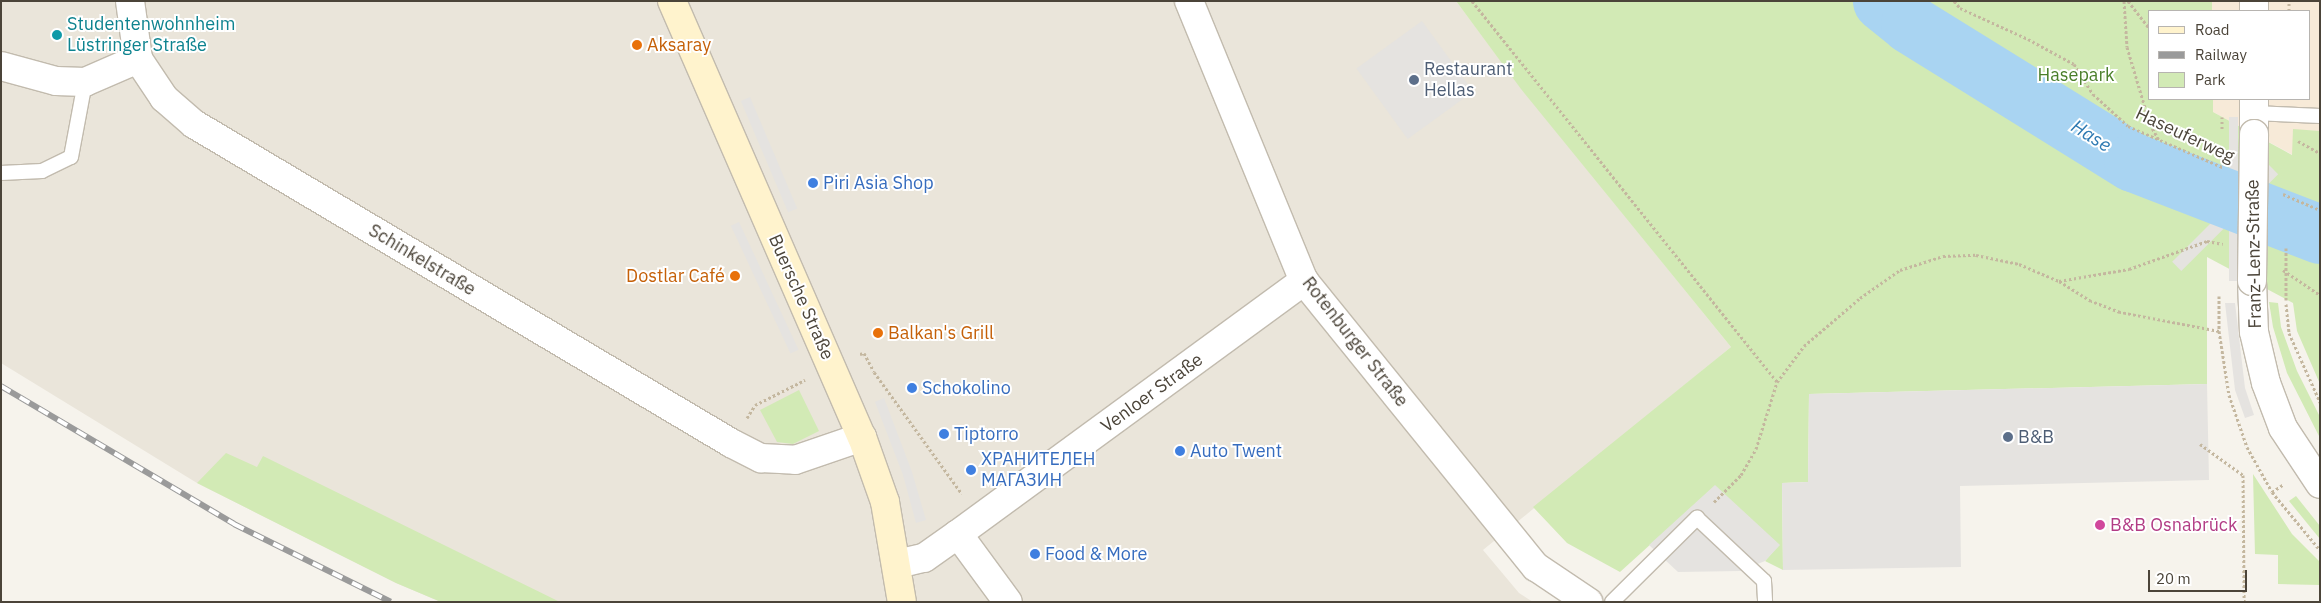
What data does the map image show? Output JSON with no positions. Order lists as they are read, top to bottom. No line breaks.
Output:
{"streets":{"main road":["Buersche Straße"],"street":["Franz-Lenz-Straße","Schinkelstraße","Rotenburger Straße","Venloer Straße"],"path":["Haseuferweg"]},"crossings":[["Schinkelstraße","Buersche Straße"],["Buersche Straße","Venloer Straße"],["Rotenburger Straße","Venloer Straße"]],"water":["Hase"],"parks":["Hasepark"],"places":["Studentenwohnheim Lüstringer Straße","Aksaray","Restaurant Hellas","Piri Asia Shop","Dostlar Café","Balkan's Grill","Schokolino","Tiptorro","B&B","Auto Twent","ХРАНИТЕЛЕН МАГАЗИН","B&B Osnabrück","Food & More"],"legend":["Road","Railway","Park"],"scale_bar":"20 m"}
